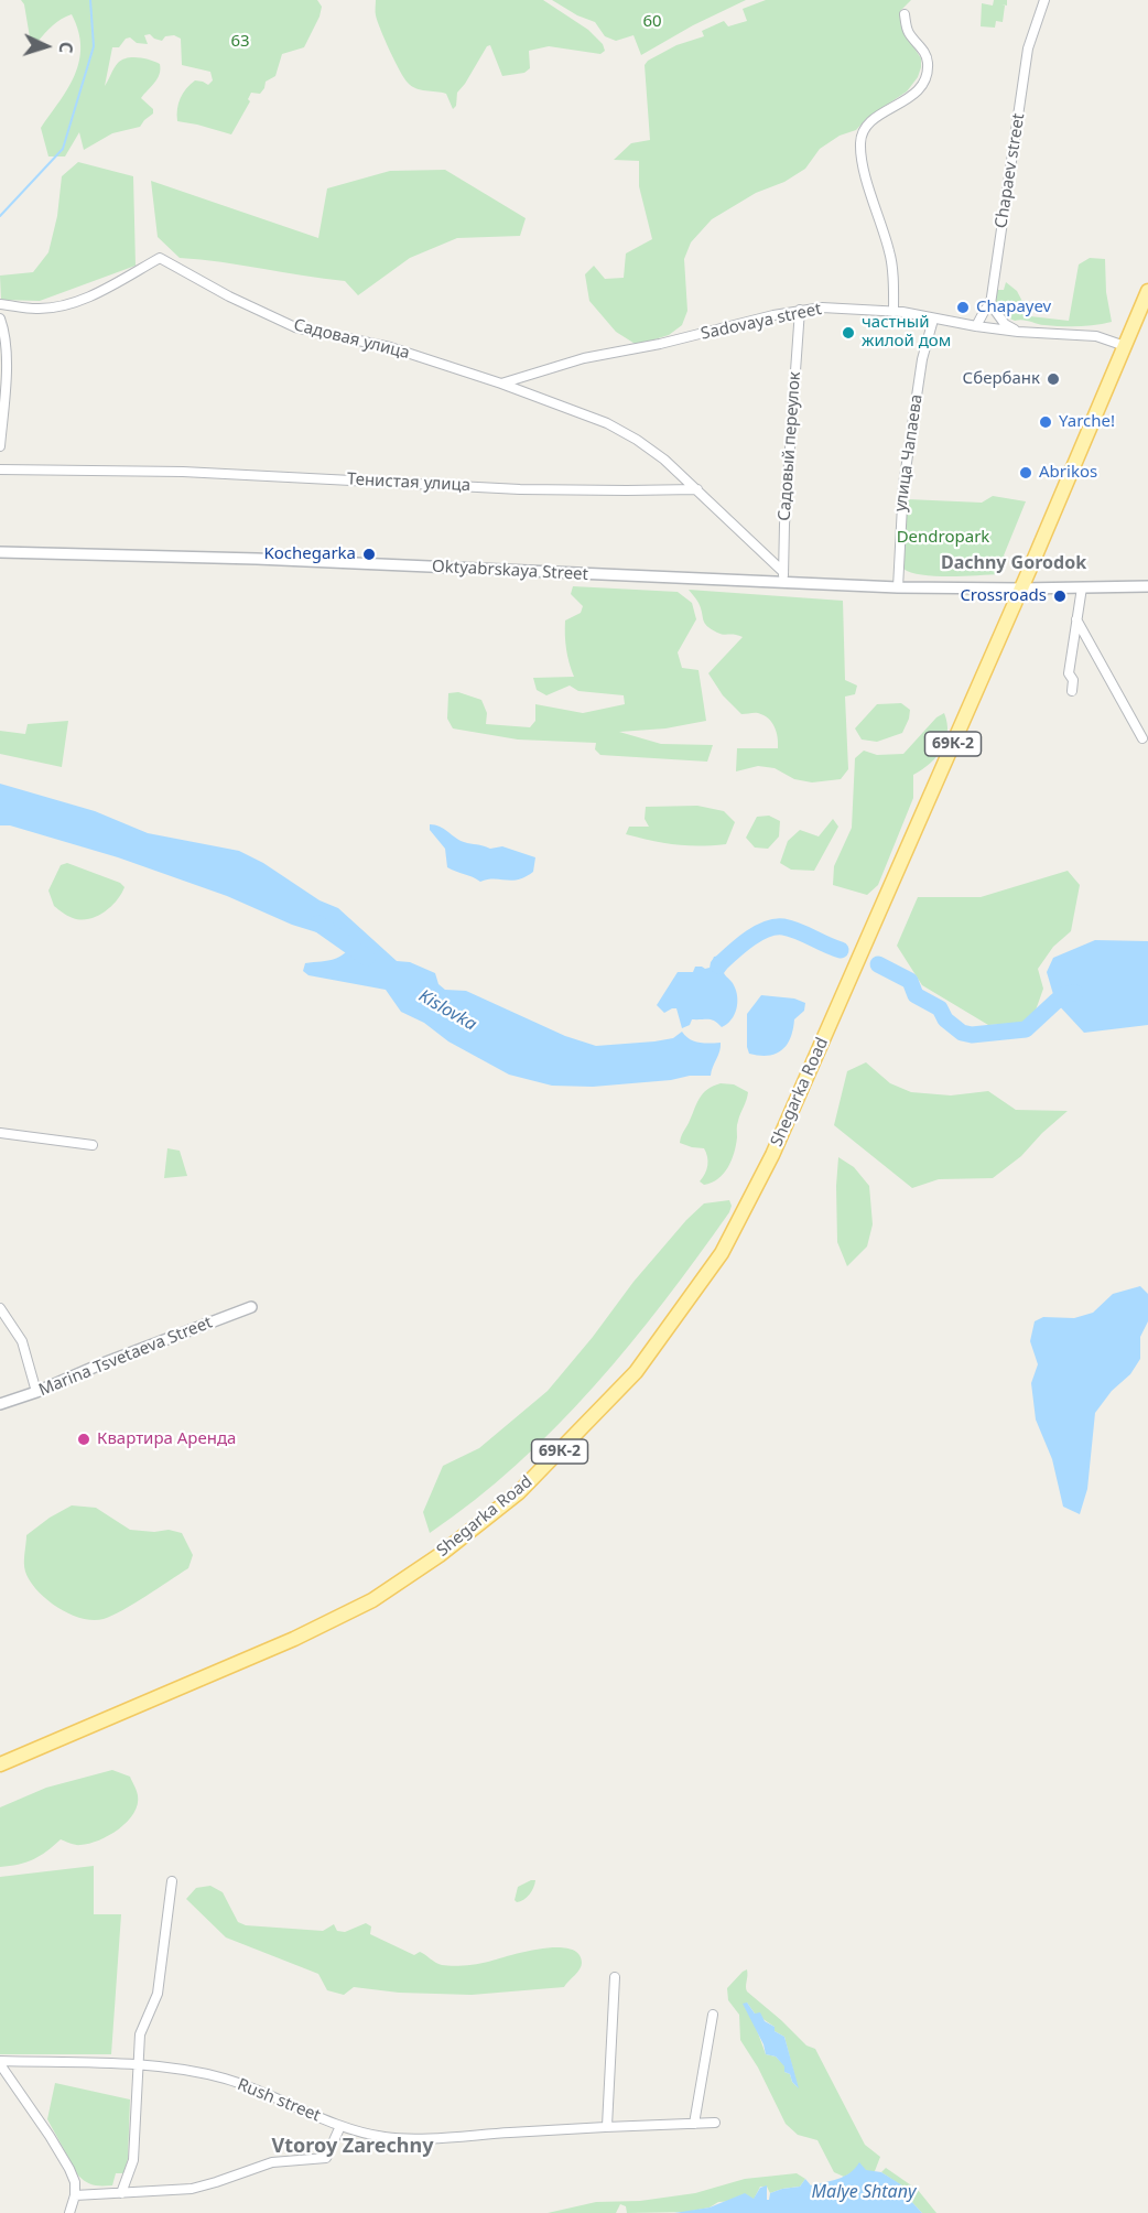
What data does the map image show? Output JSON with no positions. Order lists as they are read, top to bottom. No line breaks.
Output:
{"streets":{"main road":["69К-2","Shegarka Road"],"street":["Chapaev street","Sadovaya street","Садовая улица","Садовый переулок","улица Чапаева","Тенистая улица","Oktyabrskaya Street","Marina Tsvetaeva Street","Rush street"]},"crossings":[["Sadovaya street","Садовая улица"],["Sadovaya street","Садовый переулок"],["Sadovaya street","улица Чапаева"],["Sadovaya street","69К-2"],["Садовая улица","Тенистая улица"],["Садовый переулок","Oktyabrskaya Street"],["улица Чапаева","Oktyabrskaya Street"],["Oktyabrskaya Street","69К-2"],["Oktyabrskaya Street","Shegarka Road"],["69К-2","Shegarka Road"]],"districts":["Dachny Gorodok","Vtoroy Zarechny"],"water":["Kislovka","Malye Shtany"],"parks":["60","63","Dendropark"],"places":["Chapayev","частный жилой дом","Сбербанк","Yarche!","Abrikos","Kochegarka","Crossroads","Квартира Аренда"],"north":"right"}
